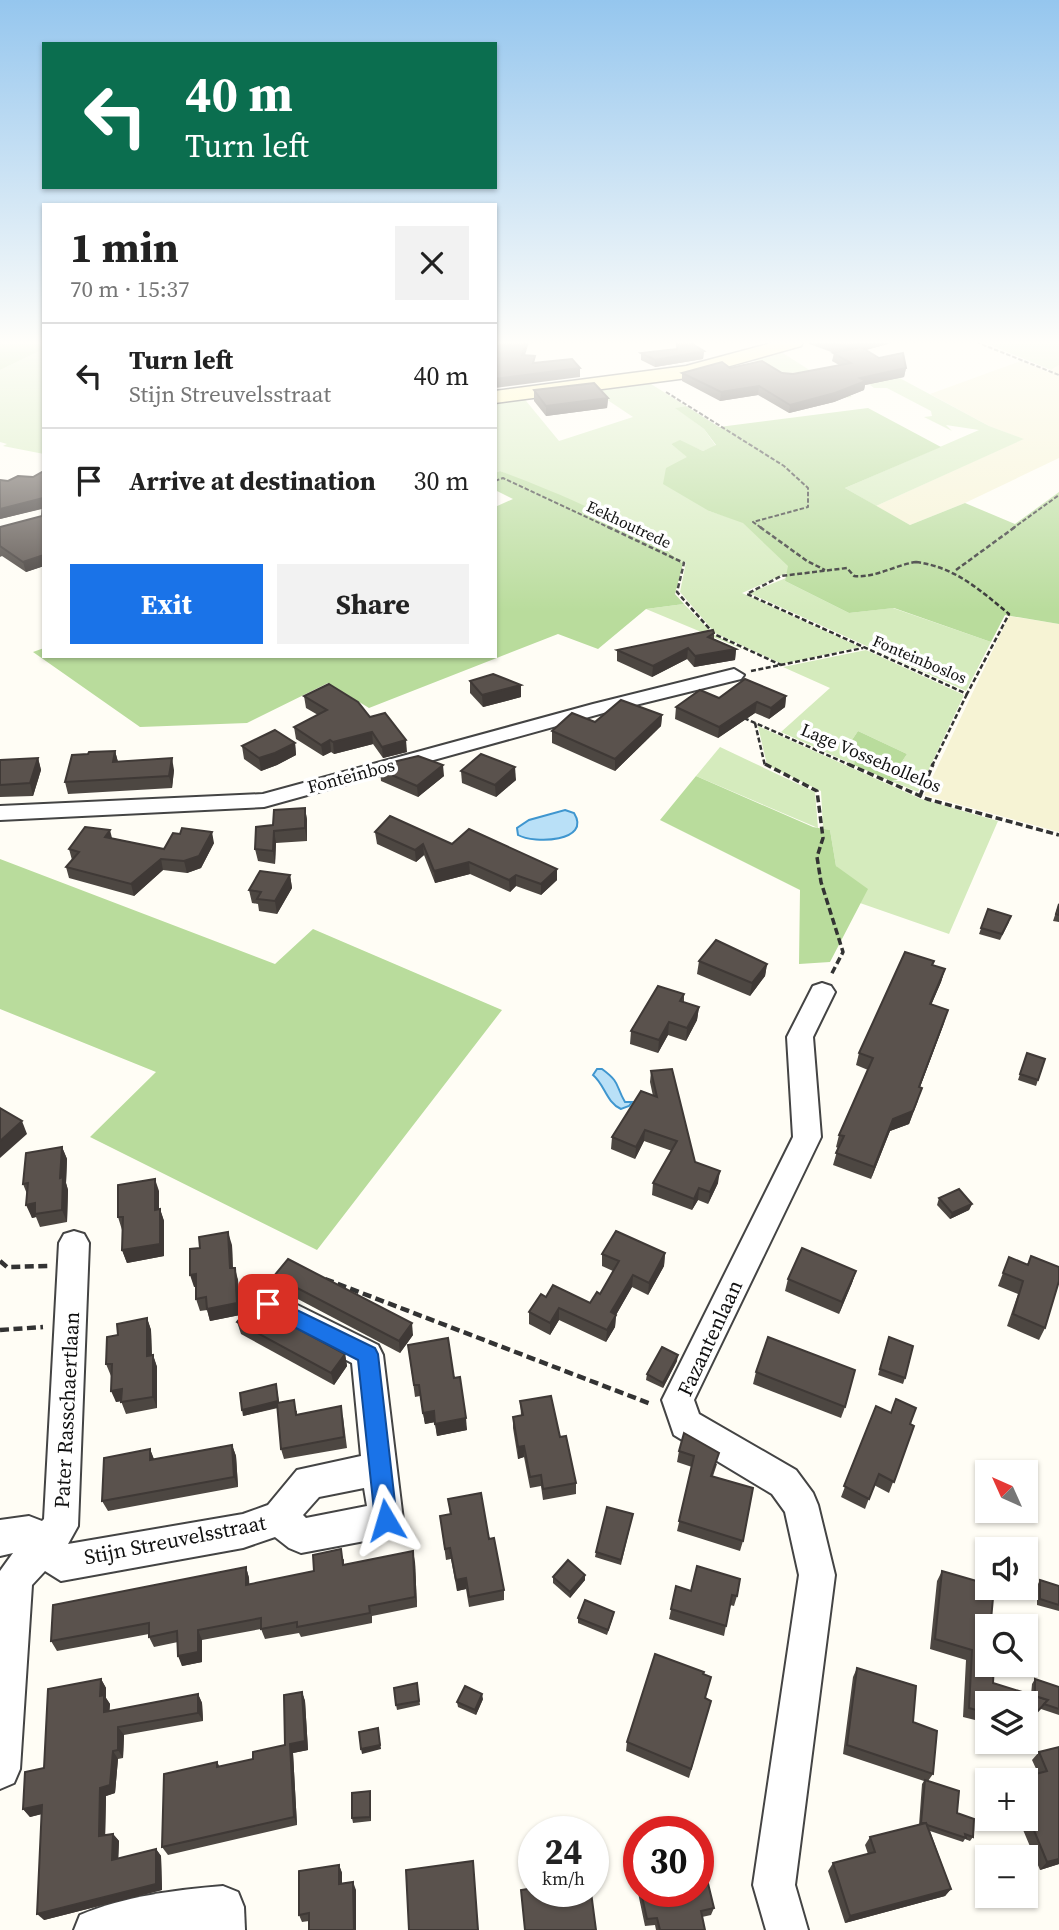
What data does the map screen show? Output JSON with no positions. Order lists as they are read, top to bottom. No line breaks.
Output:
{"streets":{"street":["Fonteinbos","Fazantenlaan","Pater Rasschaertlaan","Stijn Streuvelsstraat"],"path":["Eekhoutrede","Fonteinboslos","Lage Vossehollelos"]},"crossings":[["Eekhoutrede","Fonteinboslos"],["Fonteinboslos","Fonteinbos"],["Pater Rasschaertlaan","Stijn Streuvelsstraat"]],"north":"top left","page":{"turn":["40 m","Turn left"],"heading":["1 min","70 m · 15:37"],"list":[{"name":"Turn left","note":"Stijn Streuvelsstraat","value":"40 m"},{"name":"Arrive at destination","value":"30 m"}],"buttons":["Exit","Share"],"map_buttons":["+","−"],"speed":"24 km/h","limit":"30"}}
